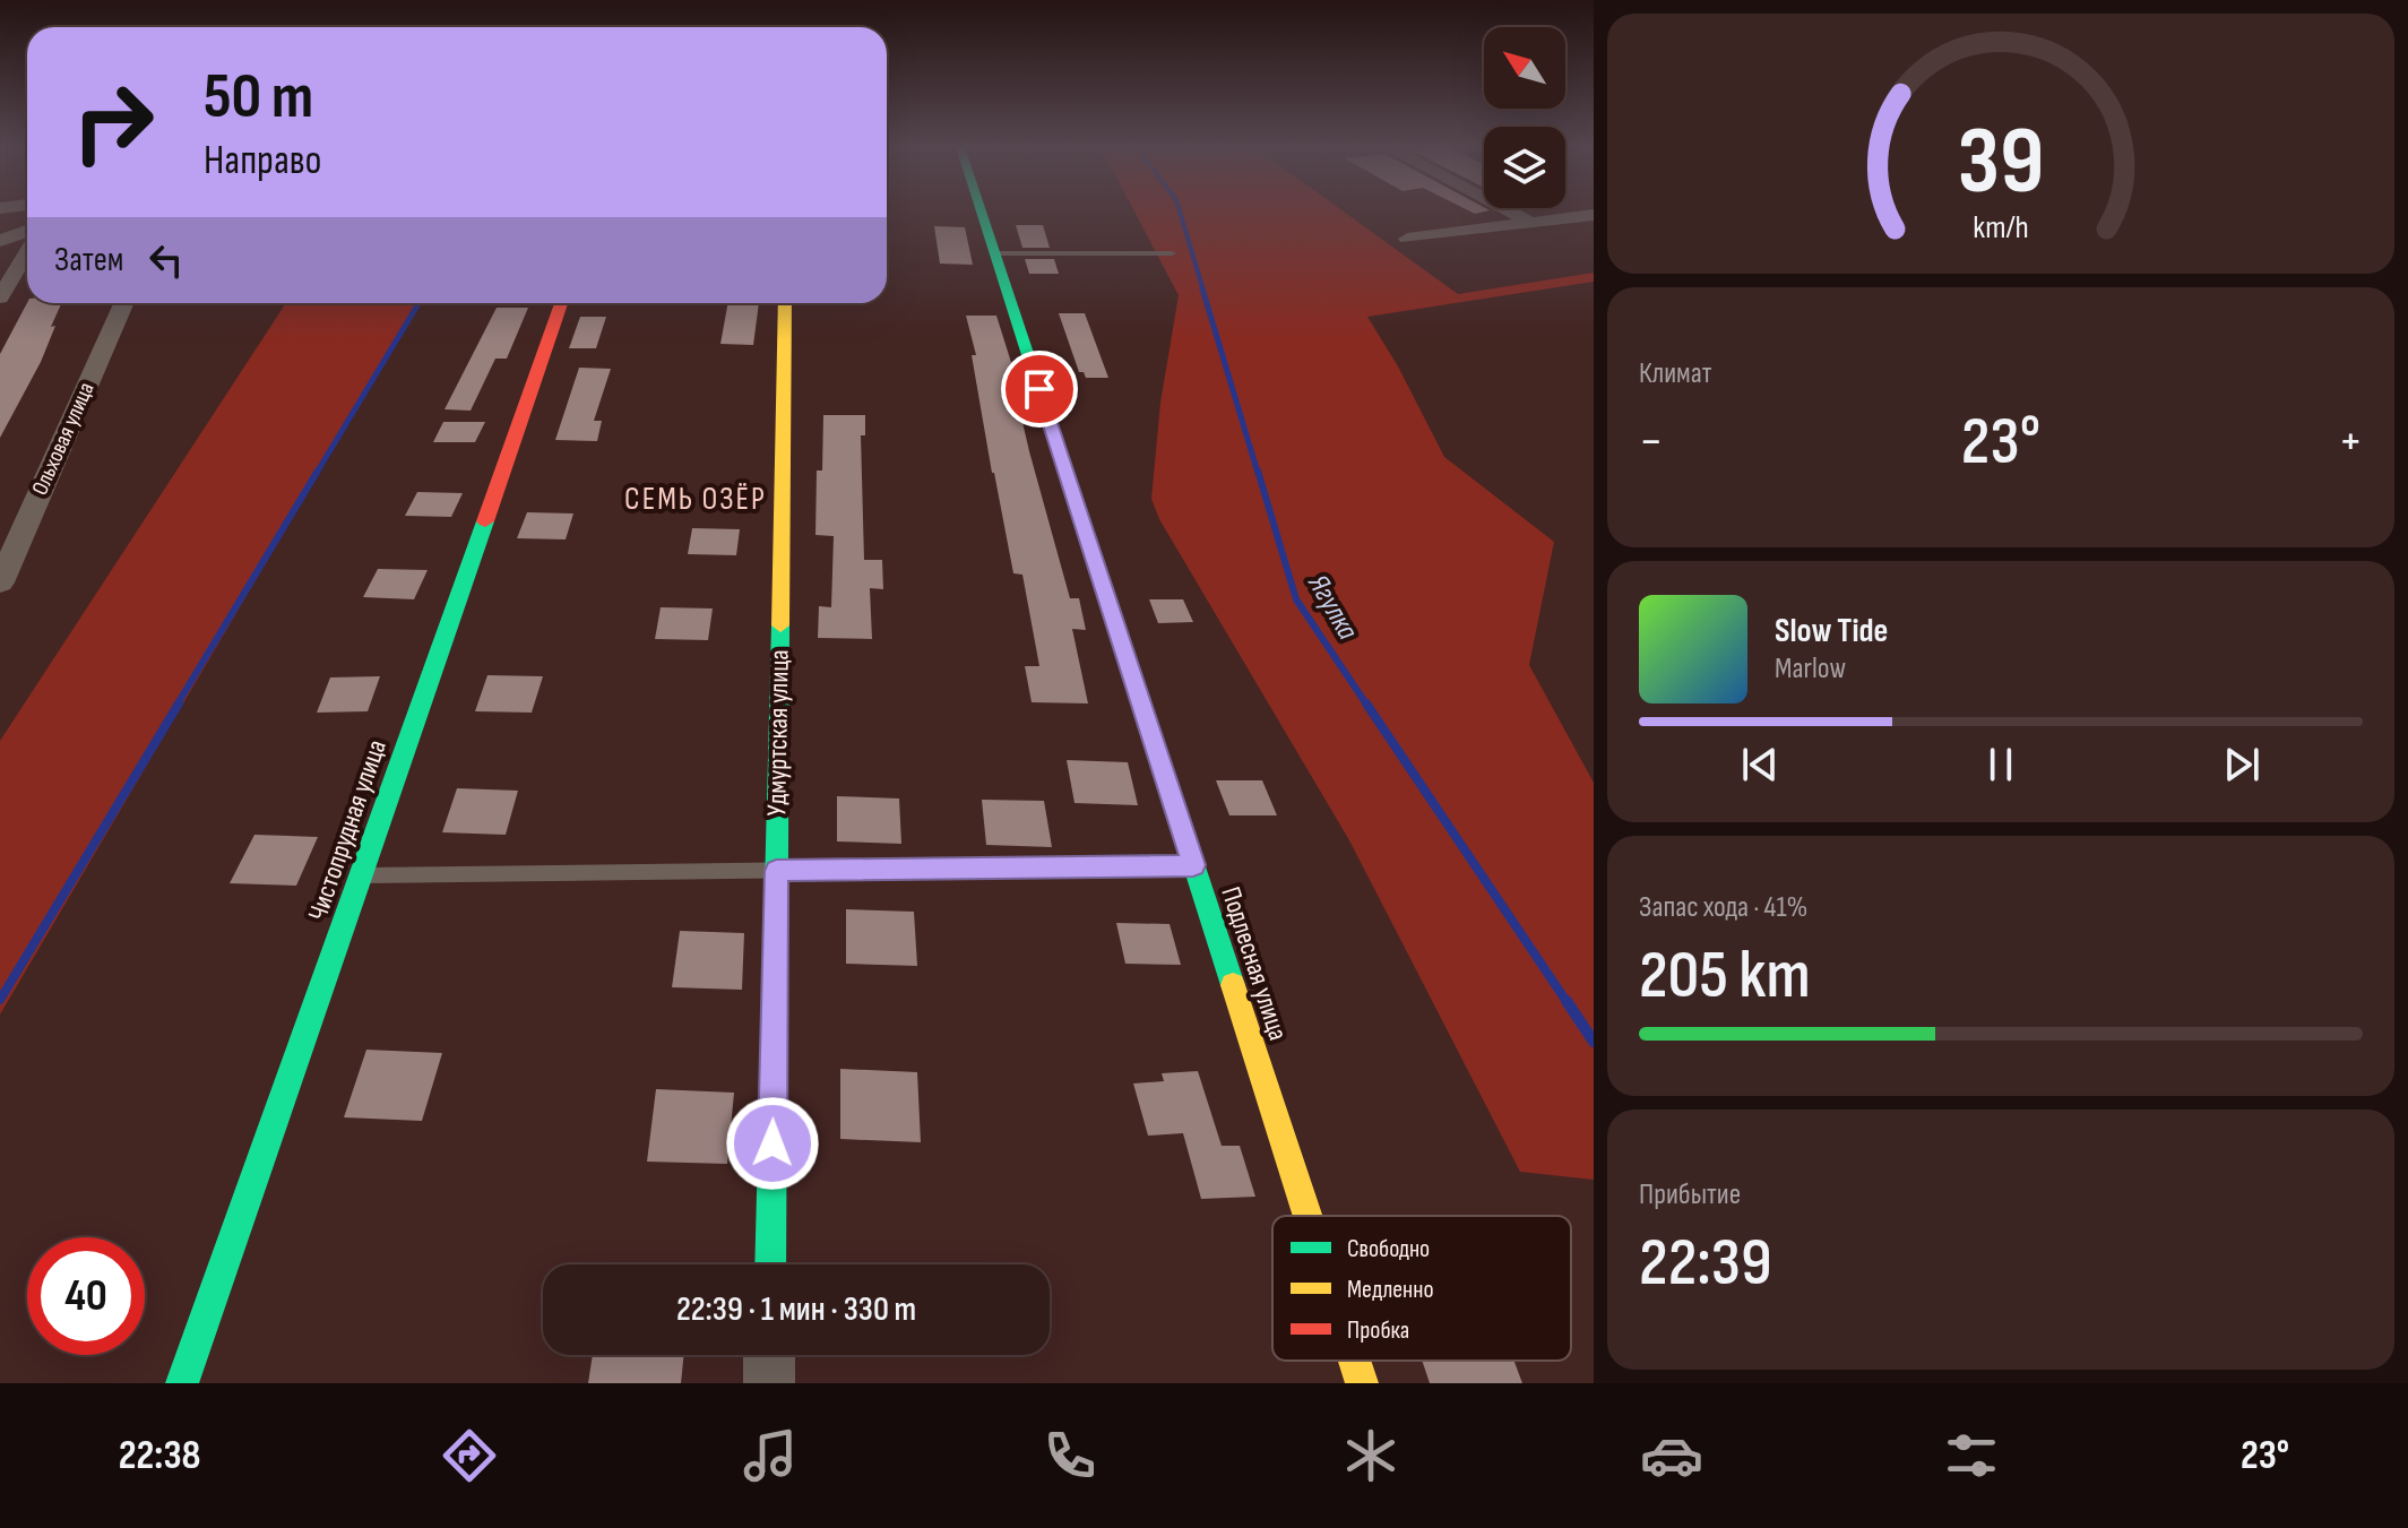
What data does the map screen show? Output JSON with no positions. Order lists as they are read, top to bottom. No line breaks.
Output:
{"streets":{"street":["Ольховая улица","Удмуртская улица","Чистопрудная улица","Подлесная улица"]},"districts":["СЕМЬ ОЗЁР"],"water":["Ягулка"],"legend":["Свободно","Медленно","Пробка"],"north":"top left","page":{"turn":["50 m","Направо"],"then":"Затем","tile":["Климат",["Запас хода · 41%","205 km"],["Прибытие","22:39"]],"heat":["−","23°","+"],"song":["Slow Tide","Marlow"],"limit":"40","trip":"22:39 · 1 мин · 330 m","tabs":["22:38","23°"],"gauge":["39","km/h"]}}
